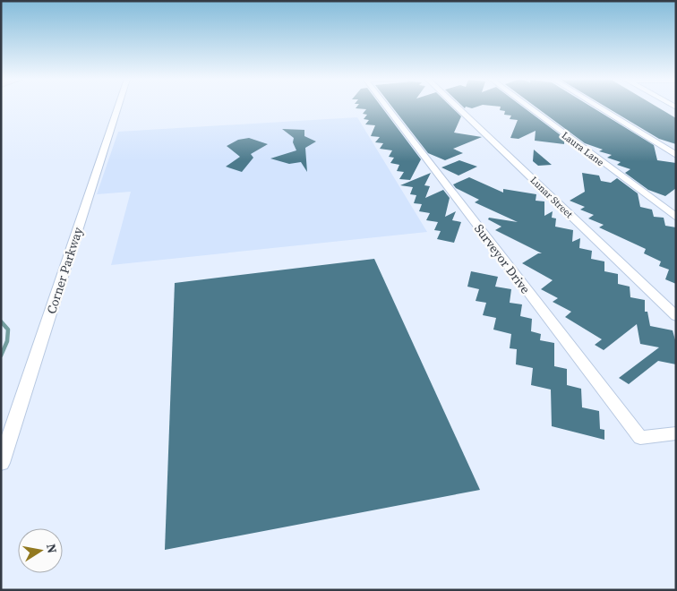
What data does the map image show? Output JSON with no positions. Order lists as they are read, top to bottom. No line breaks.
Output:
{"streets":{"street":["Laura Lane","Lunar Street","Surveyor Drive","Corner Parkway"]},"north":"right"}
